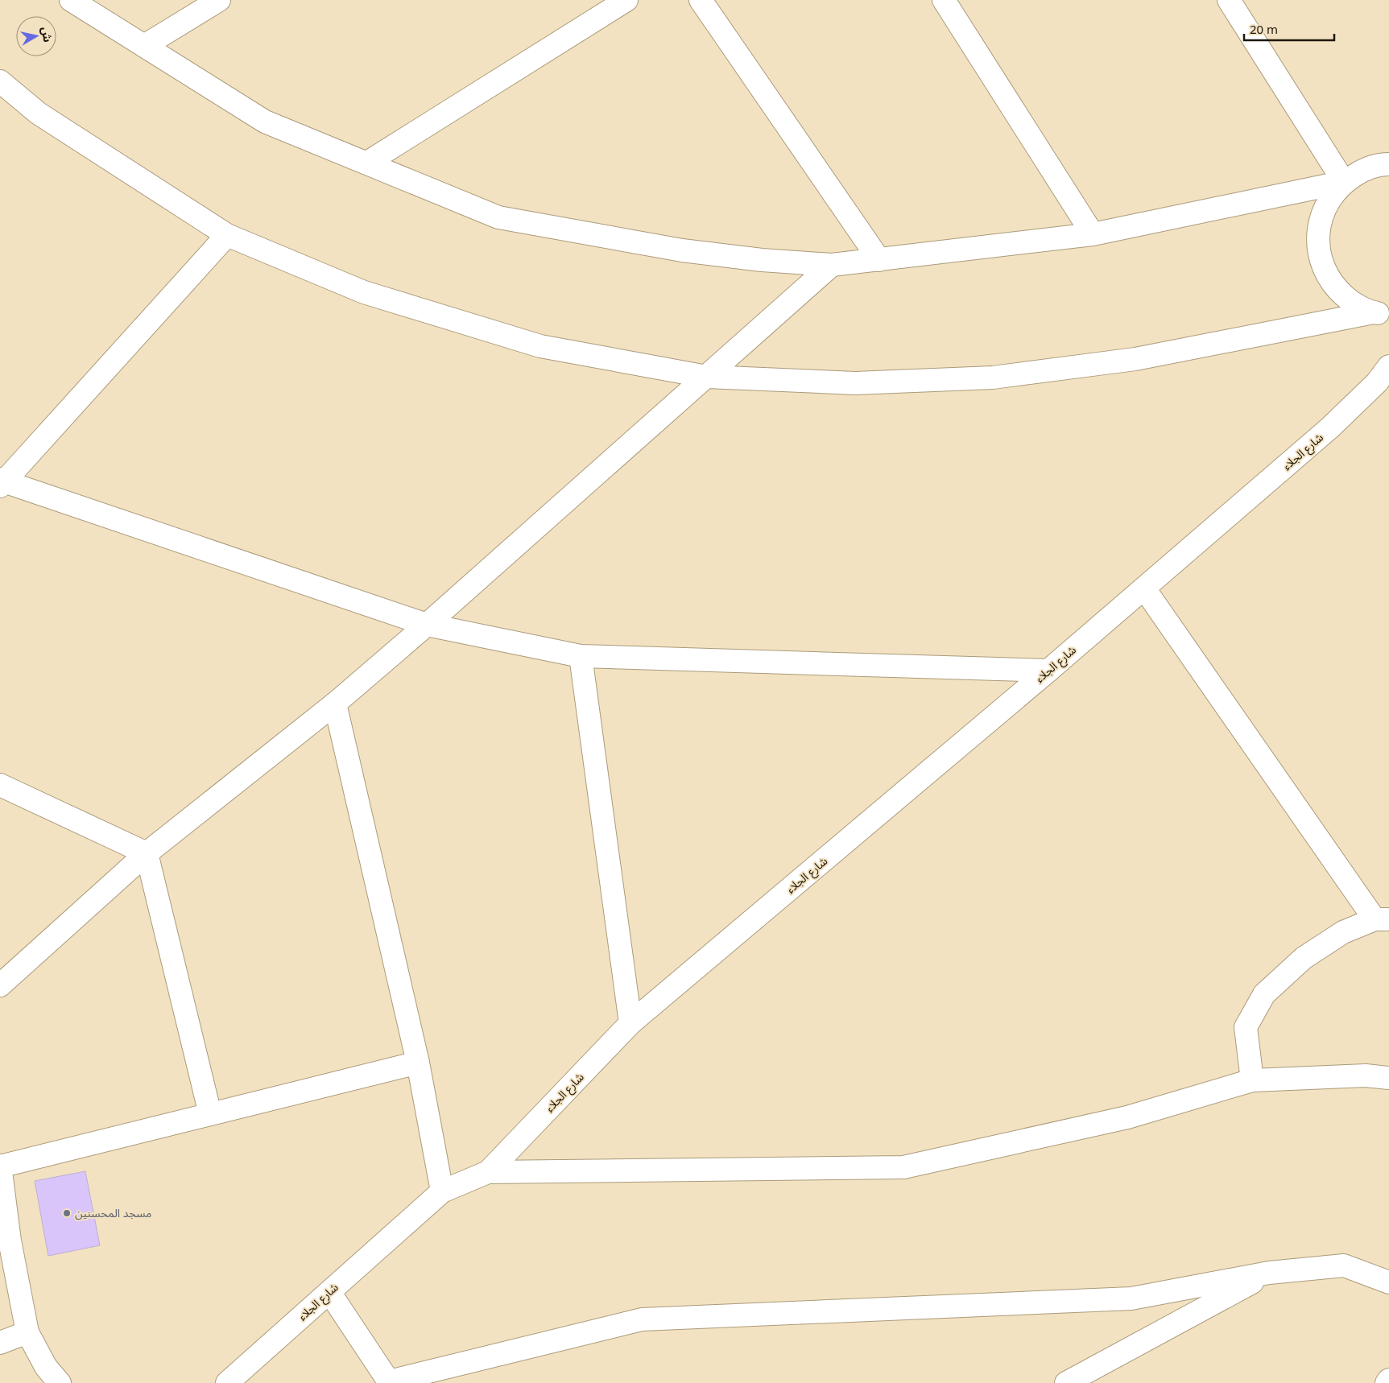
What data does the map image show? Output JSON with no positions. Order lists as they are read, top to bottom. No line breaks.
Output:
{"streets":{"street":["شارع الجلاء"]},"places":["مسجد المحسنين"],"scale_bar":"20 m","north":"right"}
